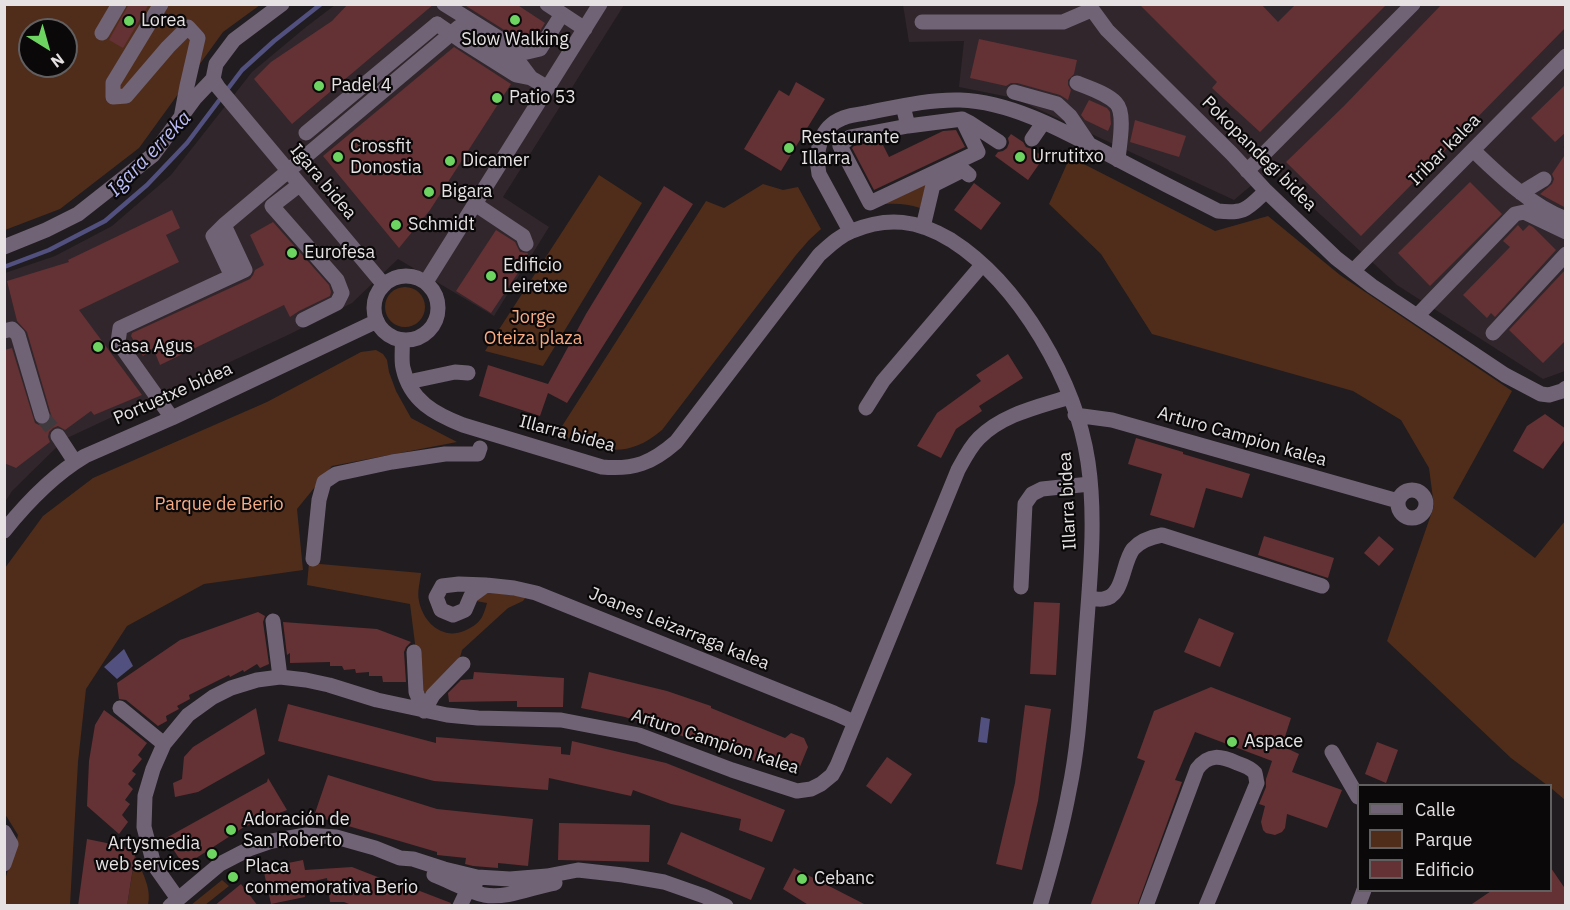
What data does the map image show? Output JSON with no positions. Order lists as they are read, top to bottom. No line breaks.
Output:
{"streets":{"street":["Iribar kalea","Pokopandegi bidea","Igara bidea","Portuetxe bidea","Illarra bidea","Arturo Campion kalea","Joanes Leizarraga kalea"]},"crossings":[["Iribar kalea","Pokopandegi bidea"],["Igara bidea","Portuetxe bidea"],["Igara bidea","Illarra bidea"],["Portuetxe bidea","Illarra bidea"],["Illarra bidea","Arturo Campion kalea"],["Arturo Campion kalea","Joanes Leizarraga kalea"]],"water":["Igara erreka"],"parks":["Jorge Oteiza plaza","Parque de Berio"],"places":["Slow Walking","Lorea","Padel 4","Patio 53","Restaurante Illarra","Crossfit Donostia","Urrutitxo","Dicamer","Bigara","Schmidt","Eurofesa","Edificio Leiretxe","Casa Agus","Aspace","Adoración de San Roberto","Artysmedia web services","Placa conmemorativa Berio","Cebanc"],"legend":["Calle","Parque","Edificio"],"north":"bottom right"}
